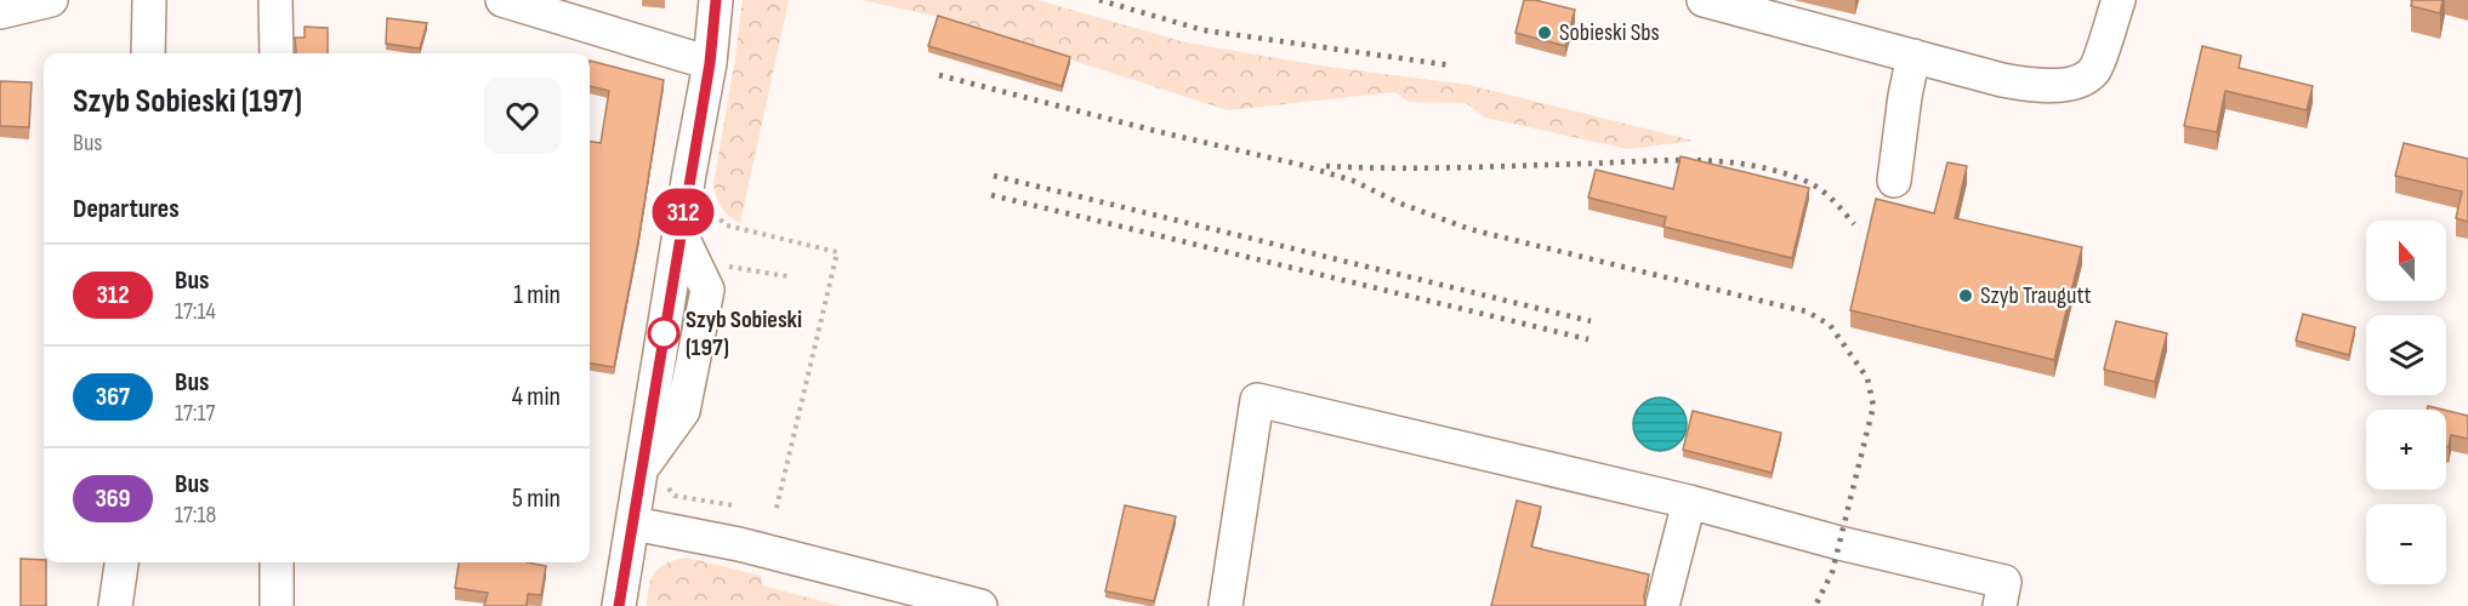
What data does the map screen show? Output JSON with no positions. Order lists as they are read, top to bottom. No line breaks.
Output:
{"places":["Sobieski Sbs","Szyb Traugutt","Szyb Sobieski (197)"],"lines":["bus line 312"],"north":"top","page":{"on_map":"312","heading":[["Szyb Sobieski (197)","Bus"],"Departures"],"map_buttons":["+","−"],"list":[{"mark":"312","name":"Bus","note":"17:14","value":"1 min"},{"mark":"367","name":"Bus","note":"17:17","value":"4 min"},{"mark":"369","name":"Bus","note":"17:18","value":"5 min"}]}}
